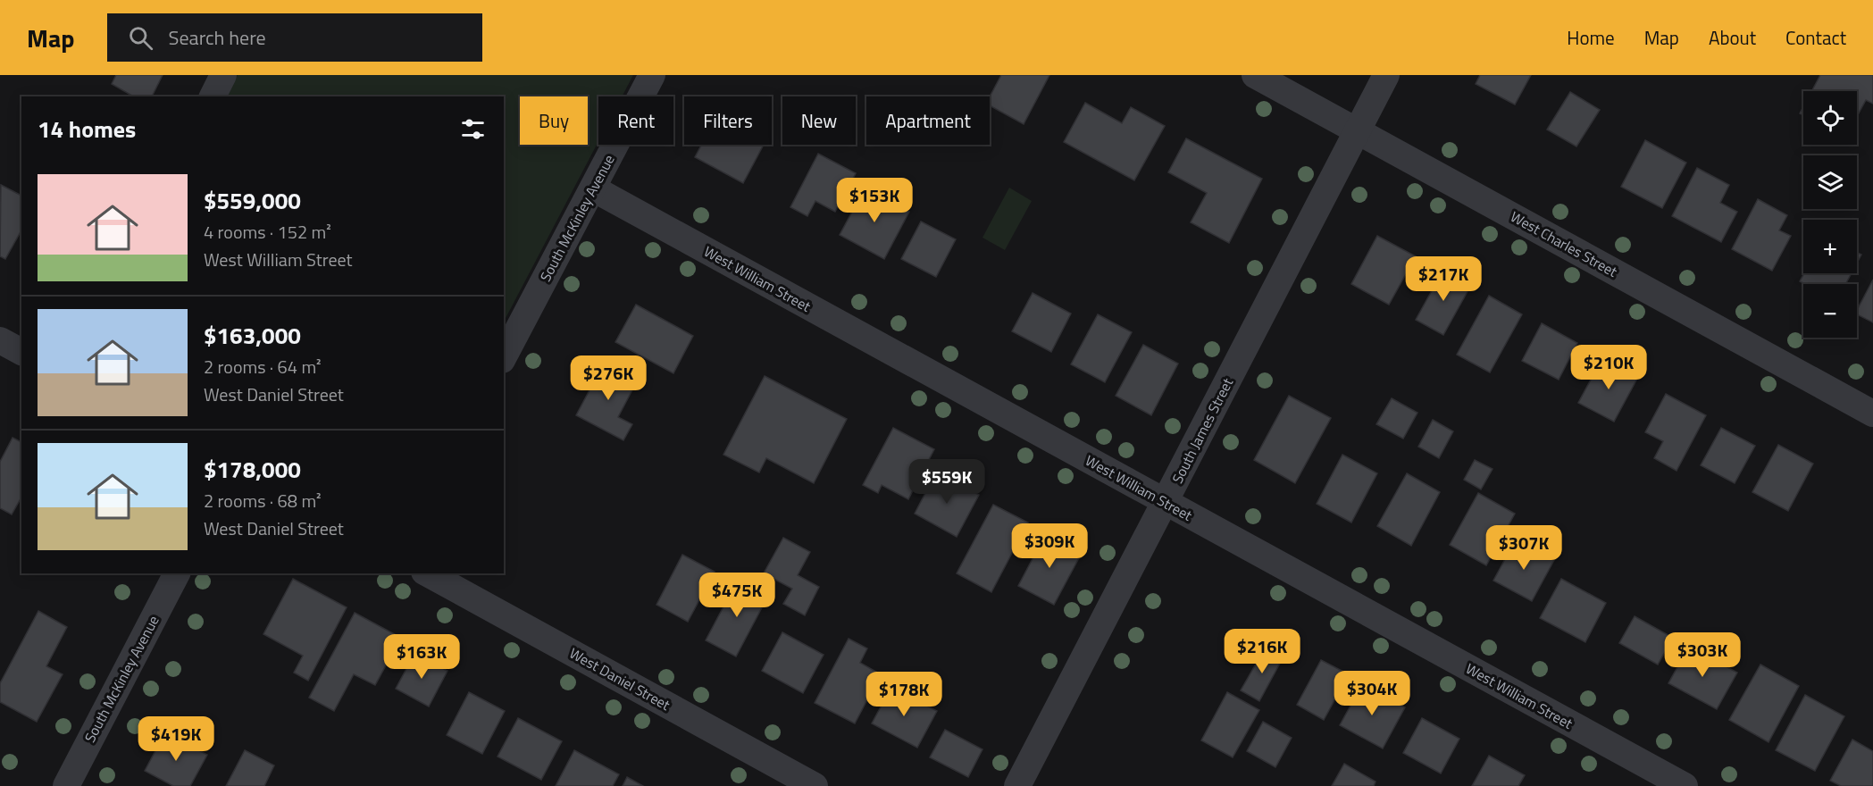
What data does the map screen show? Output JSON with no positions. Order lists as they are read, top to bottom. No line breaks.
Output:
{"streets":{"street":["South McKinley Avenue","West Charles Street","West William Street","South James Street","West Daniel Street"]},"crossings":[["South McKinley Avenue","West William Street"],["West Charles Street","South James Street"],["West William Street","South James Street"]],"page":{"header":"Map","search":"Search here","nav":["Home","Map","About","Contact"],"map_buttons":["+","−"],"chip":["Buy","Rent","Filters","New","Apartment"],"heading":"14 homes","list":[{"name":"$559,000","note":"4 rooms · 152 m² · West William Street"},{"name":"$163,000","note":"2 rooms · 64 m² · West Daniel Street"},{"name":"$178,000","note":"2 rooms · 68 m² · West Daniel Street"}],"price":["$153K","$217K","$210K","$276K","$559K","$309K","$307K","$475K","$216K","$303K","$163K","$304K","$178K","$419K"]}}
